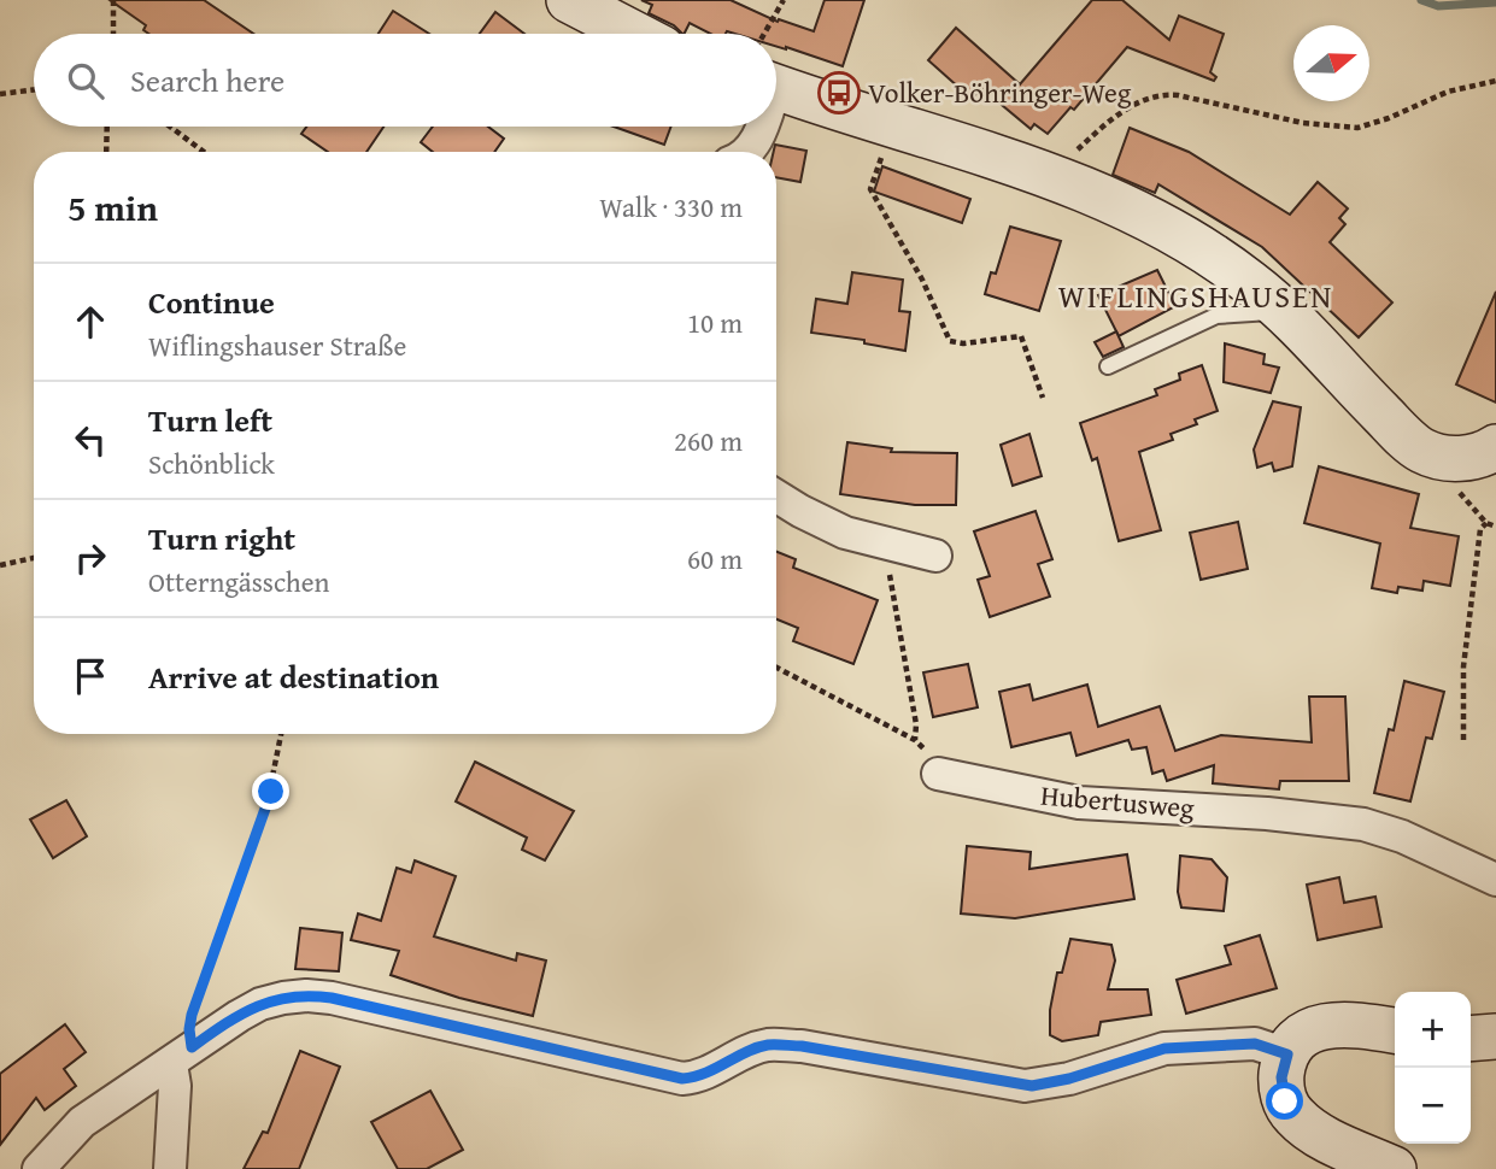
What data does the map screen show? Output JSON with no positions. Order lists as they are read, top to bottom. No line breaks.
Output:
{"streets":{"street":["Hubertusweg"]},"districts":["WIFLINGSHAUSEN"],"places":{"bus stop":["Volker-Böhringer-Weg"]},"north":"right","page":{"search":"Search here","heading":["5 min","Walk · 330 m"],"list":[["Continue","Wiflingshauser Straße","10 m"],["Turn left","Schönblick","260 m"],["Turn right","Otterngässchen","60 m"],"Arrive at destination"],"map_buttons":["+","−"]}}
